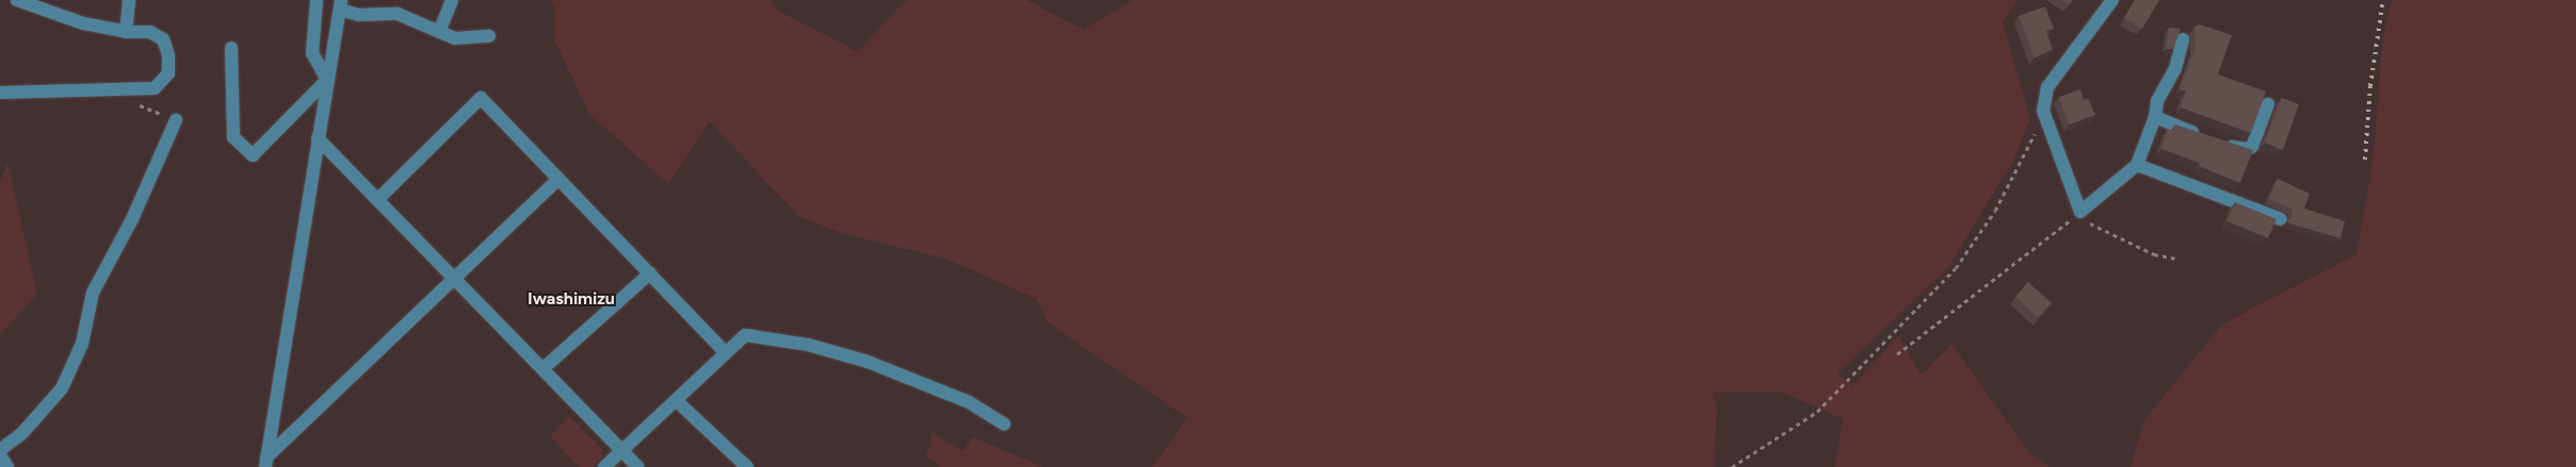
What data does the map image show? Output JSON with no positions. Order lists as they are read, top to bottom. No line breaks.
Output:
{"districts":["Iwashimizu"]}
